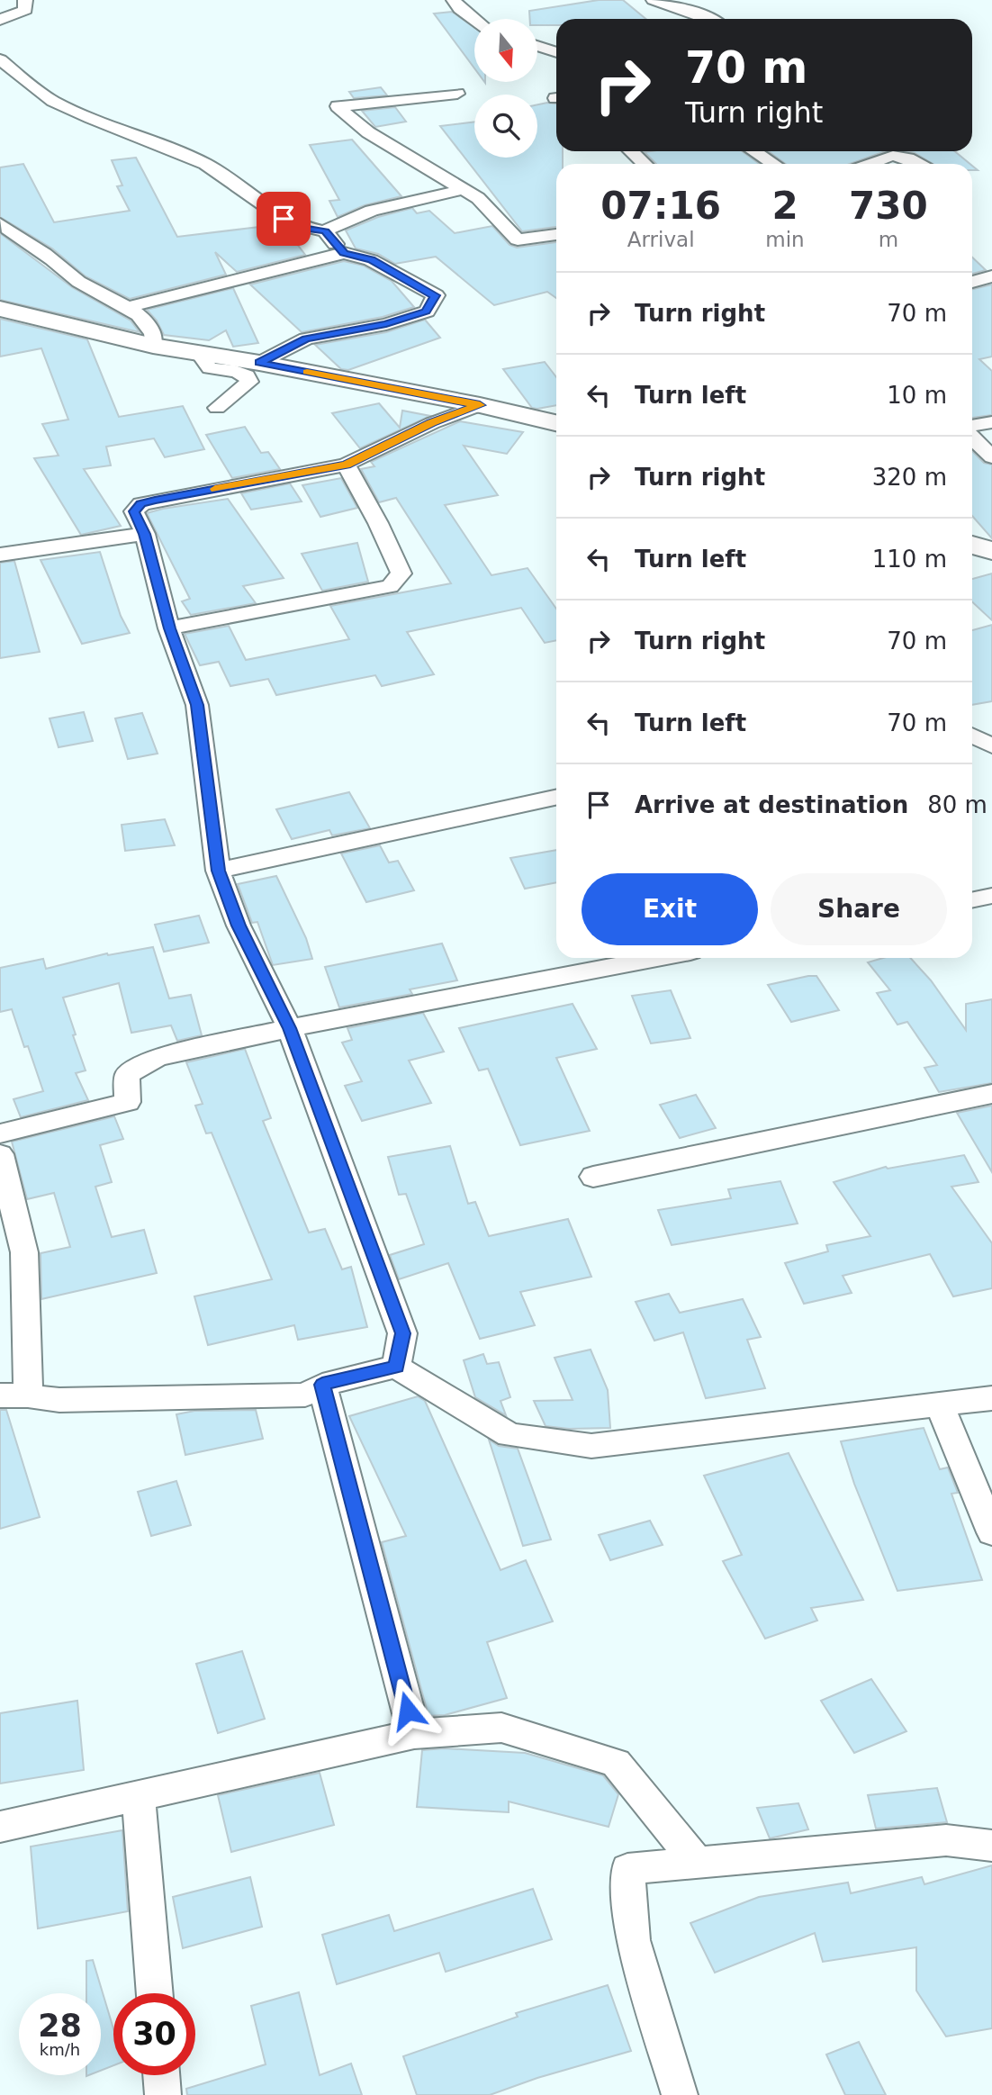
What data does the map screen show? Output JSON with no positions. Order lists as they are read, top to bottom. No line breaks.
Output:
{"north":"bottom","page":{"turn":["70 m","Turn right"],"eta":["07:16","Arrival","2","min","730","m"],"list":[{"name":"Turn right","value":"70 m"},{"name":"Turn left","value":"10 m"},{"name":"Turn right","value":"320 m"},{"name":"Turn left","value":"110 m"},{"name":"Turn right","value":"70 m"},{"name":"Turn left","value":"70 m"},{"name":"Arrive at destination","value":"80 m"}],"buttons":["Exit","Share"],"speed":"28 km/h","limit":"30"}}
